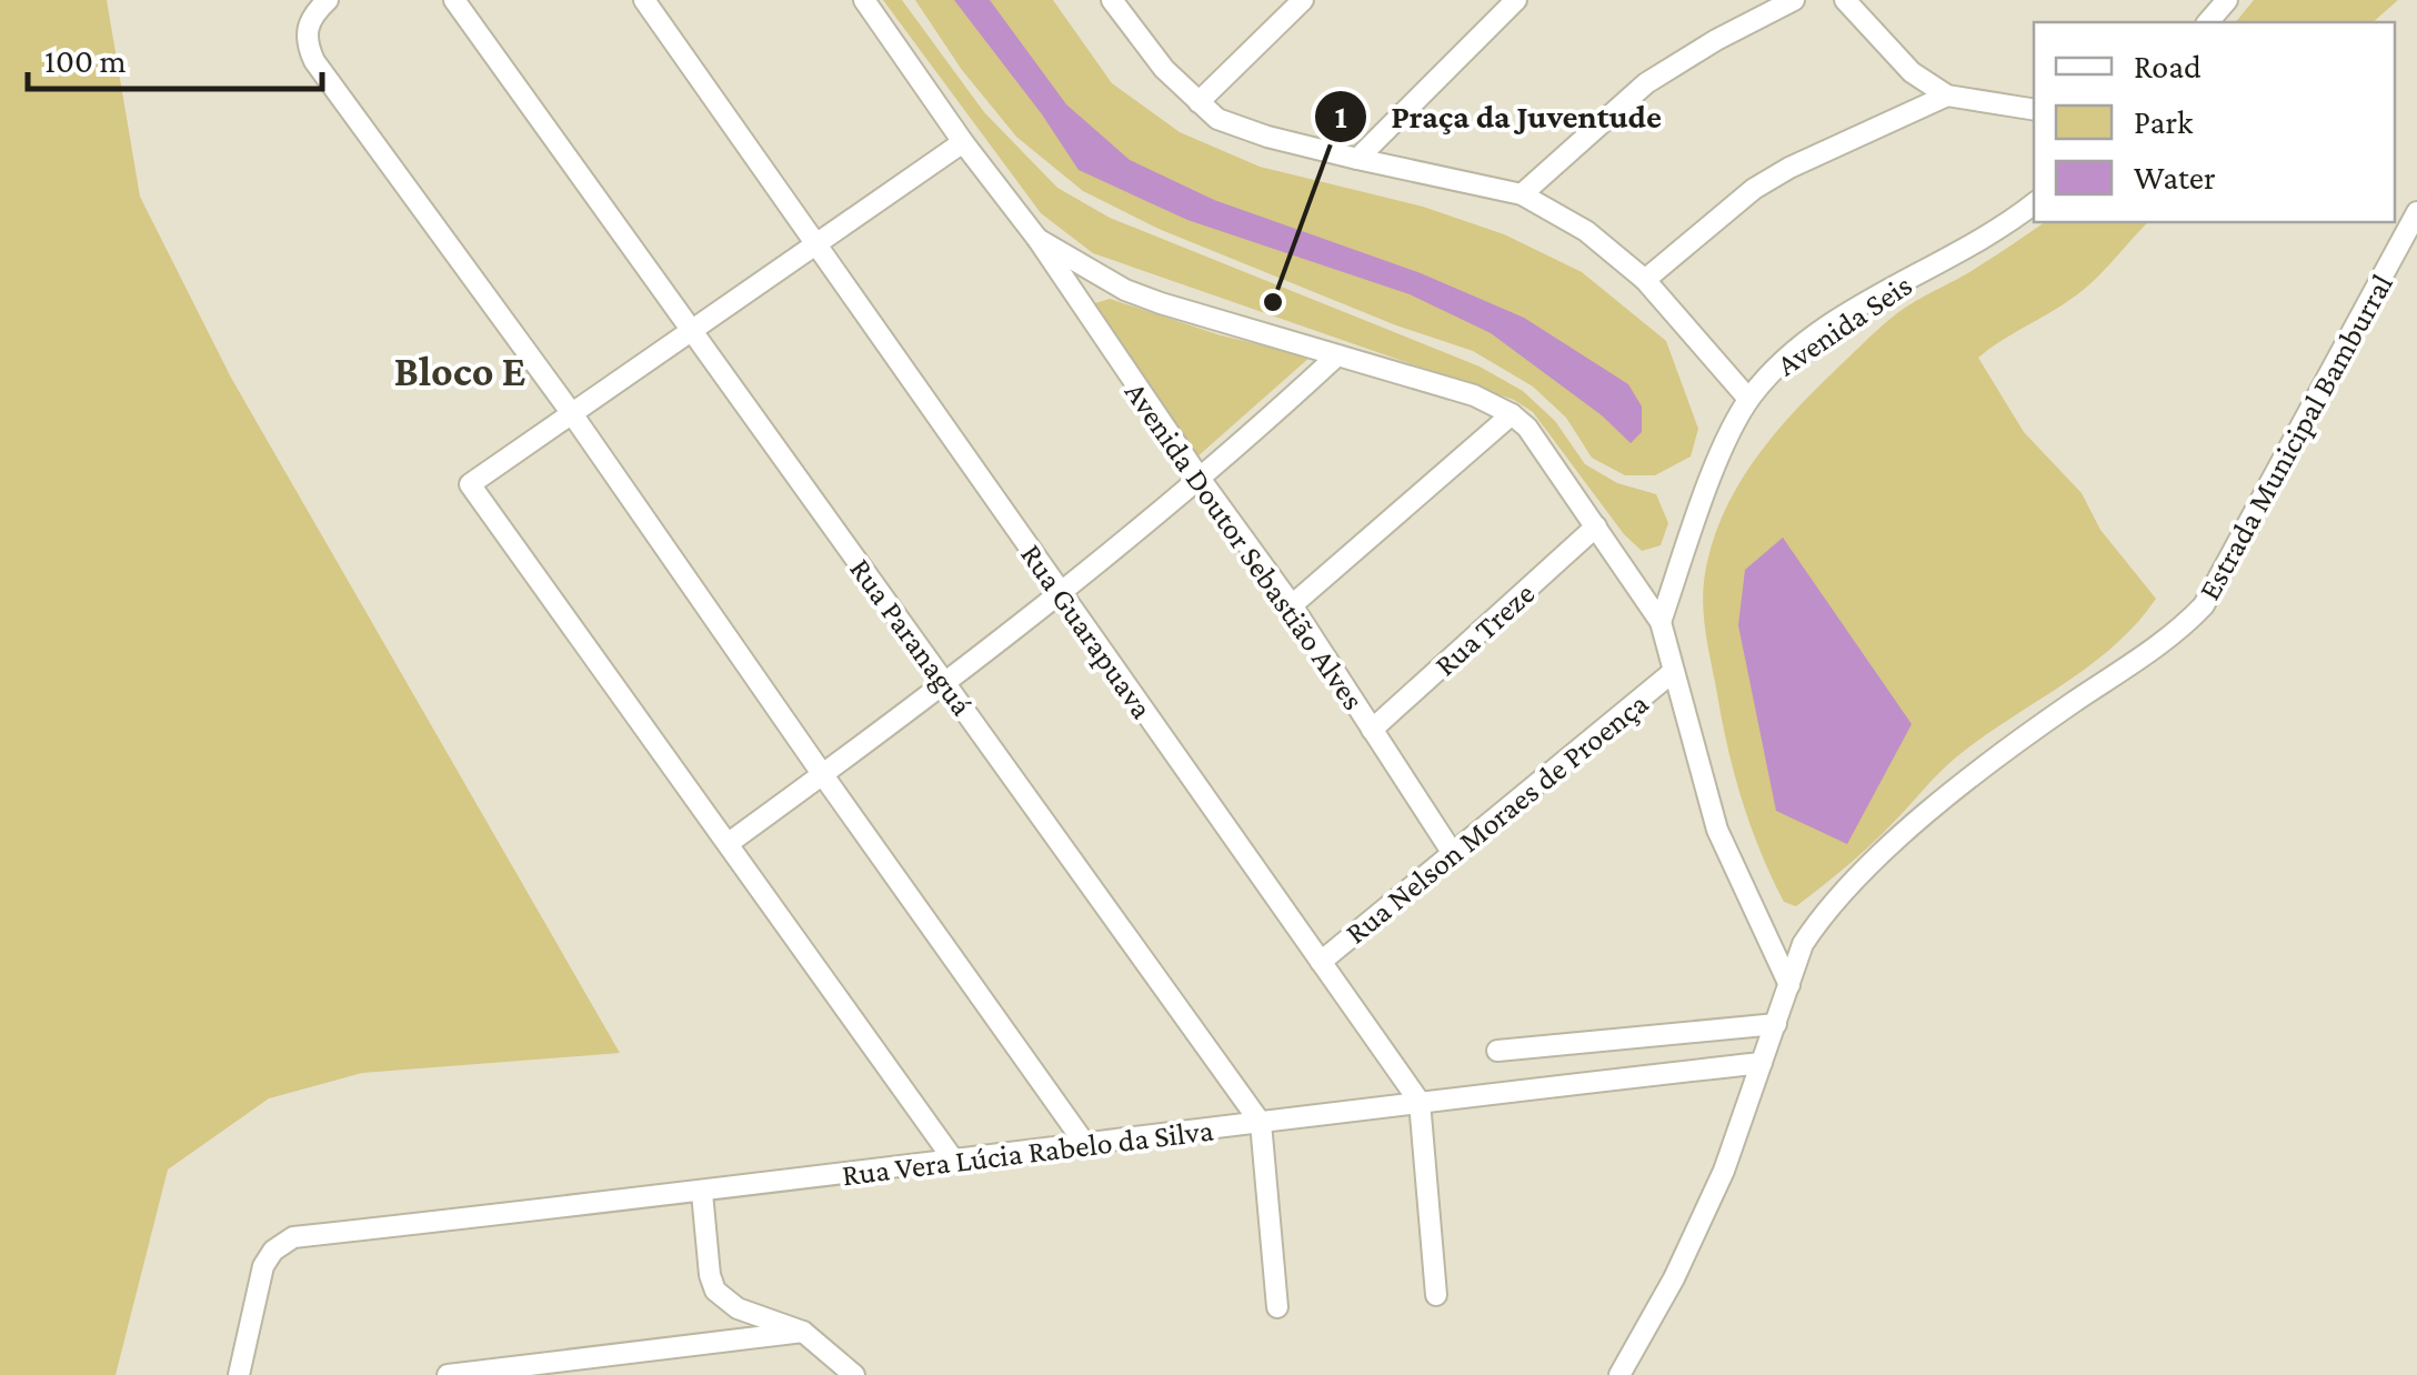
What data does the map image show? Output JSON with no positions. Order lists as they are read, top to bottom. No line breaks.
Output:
{"streets":{"street":["Avenida Seis","Estrada Municipal Bamburral","Avenida Doutor Sebastião Alves","Rua Treze","Rua Guarapuava","Rua Paranaguá","Rua Nelson Moraes de Proença","Rua Vera Lúcia Rabelo da Silva"]},"crossings":[["Estrada Municipal Bamburral","Rua Vera Lúcia Rabelo da Silva"],["Avenida Doutor Sebastião Alves","Rua Treze"],["Avenida Doutor Sebastião Alves","Rua Nelson Moraes de Proença"],["Rua Guarapuava","Rua Nelson Moraes de Proença"],["Rua Guarapuava","Rua Vera Lúcia Rabelo da Silva"],["Rua Paranaguá","Rua Vera Lúcia Rabelo da Silva"]],"districts":["Bloco E"],"places":["Praça da Juventude"],"legend":["Road","Park","Water"],"scale_bar":"100 m"}
